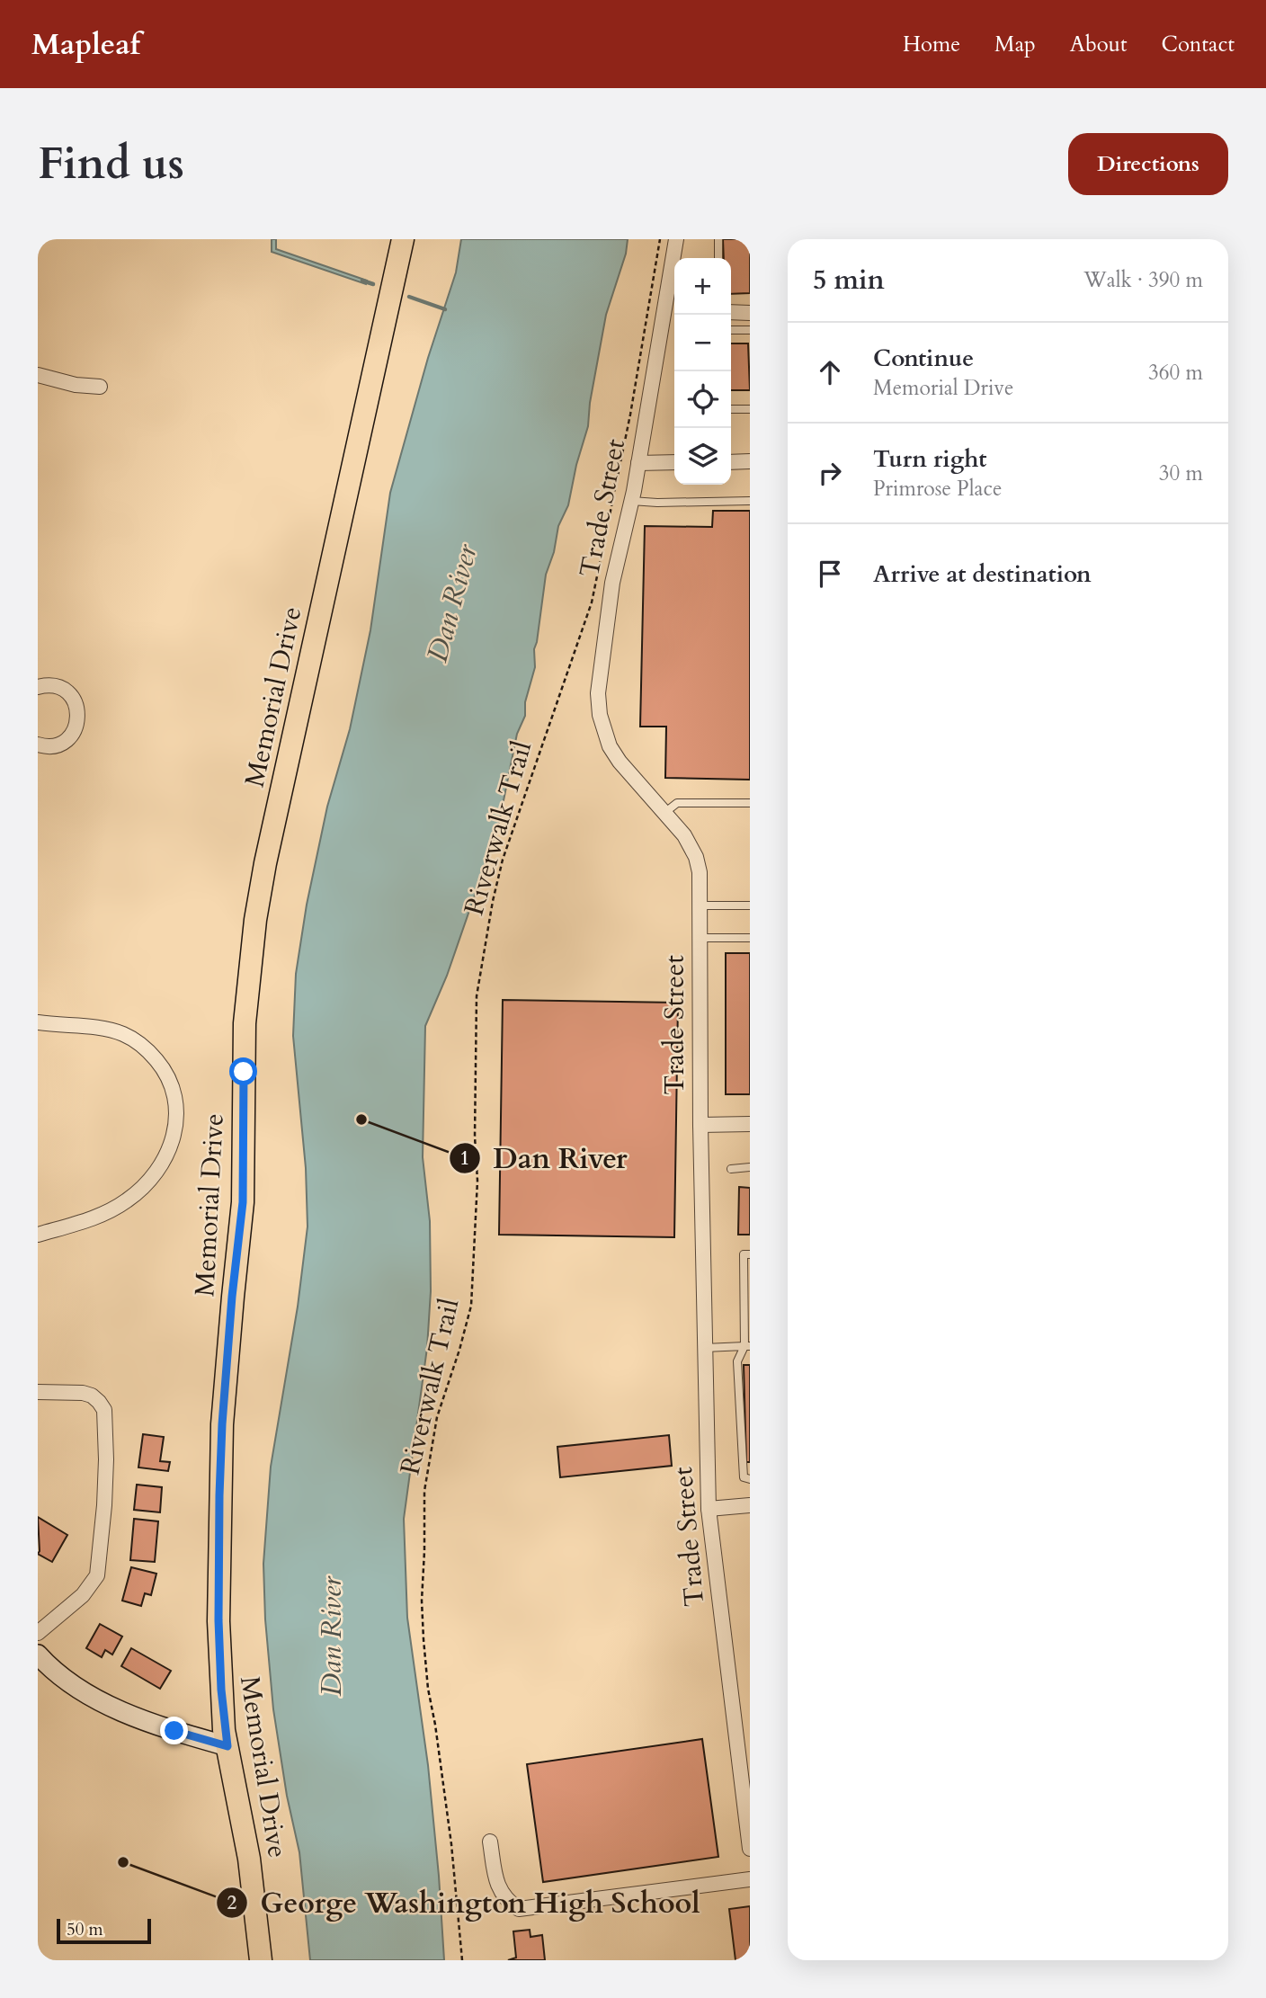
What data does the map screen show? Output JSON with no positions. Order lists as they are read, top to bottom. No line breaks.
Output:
{"streets":{"main road":["Memorial Drive"],"street":["Trade Street"],"path":["Riverwalk Trail"]},"water":["Dan River"],"places":["Dan River","George Washington High School"],"scale_bar":"50 m","page":{"header":"Mapleaf","nav":["Home","Map","About","Contact"],"buttons":"Directions","title":"Find us","heading":["5 min","Walk · 390 m"],"map_buttons":["+","−"],"list":[["Continue","Memorial Drive","360 m"],["Turn right","Primrose Place","30 m"],"Arrive at destination"],"scale":"50 m"}}
